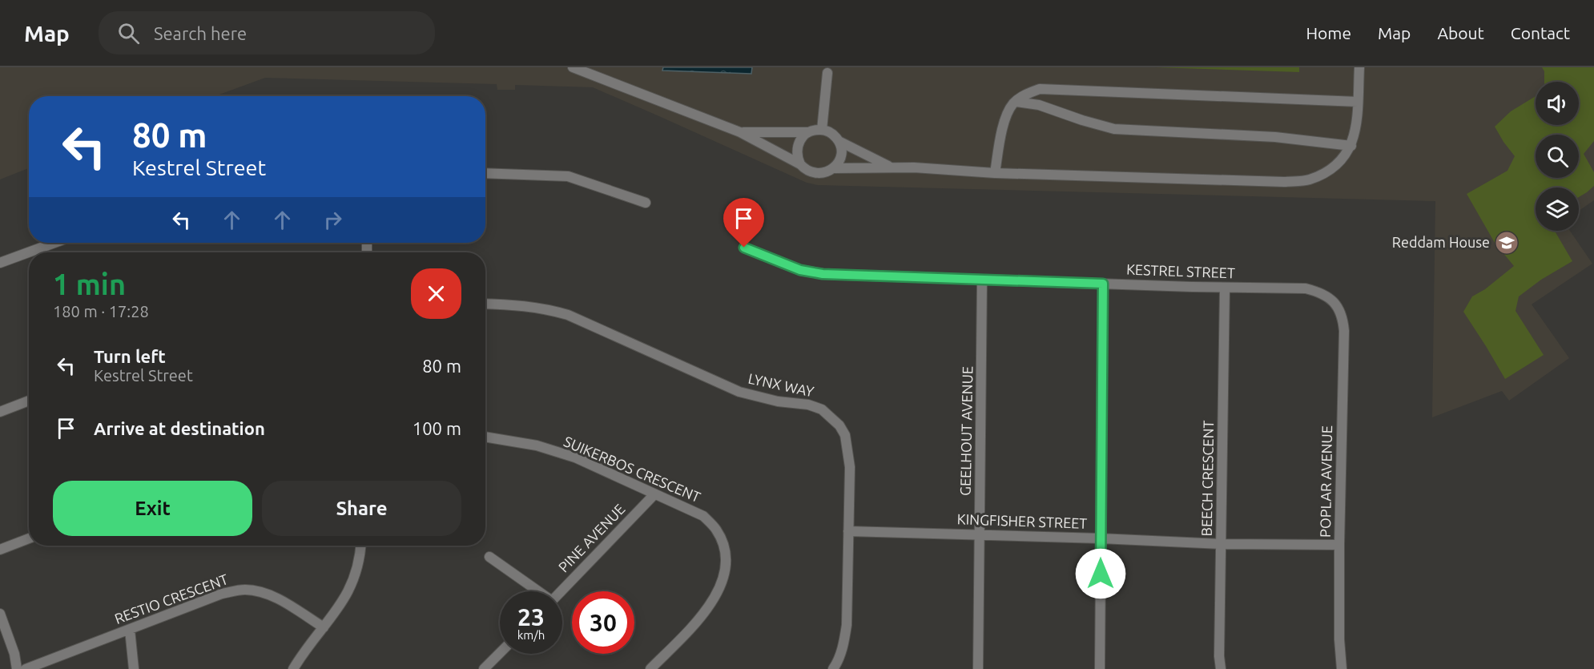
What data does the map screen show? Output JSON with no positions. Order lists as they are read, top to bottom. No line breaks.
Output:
{"streets":{"street":["KESTREL STREET","LYNX WAY","GEELHOUT AVENUE","SUIKERBOS CRESCENT","BEECH CRESCENT","POPLAR AVENUE","KINGFISHER STREET","PINE AVENUE","RESTIO CRESCENT"]},"crossings":[["KESTREL STREET","GEELHOUT AVENUE"],["KESTREL STREET","BEECH CRESCENT"],["KESTREL STREET","POPLAR AVENUE"],["LYNX WAY","KINGFISHER STREET"],["GEELHOUT AVENUE","KINGFISHER STREET"],["SUIKERBOS CRESCENT","PINE AVENUE"],["BEECH CRESCENT","KINGFISHER STREET"],["POPLAR AVENUE","KINGFISHER STREET"]],"places":{"school or university":["Reddam House"]},"page":{"header":"Map","search":"Search here","nav":["Home","Map","About","Contact"],"turn":["80 m","Kestrel Street"],"heading":["1 min","180 m · 17:28"],"list":[{"name":"Turn left","note":"Kestrel Street","value":"80 m"},{"name":"Arrive at destination","value":"100 m"}],"buttons":["Exit","Share"],"speed":"23 km/h","limit":"30"}}
